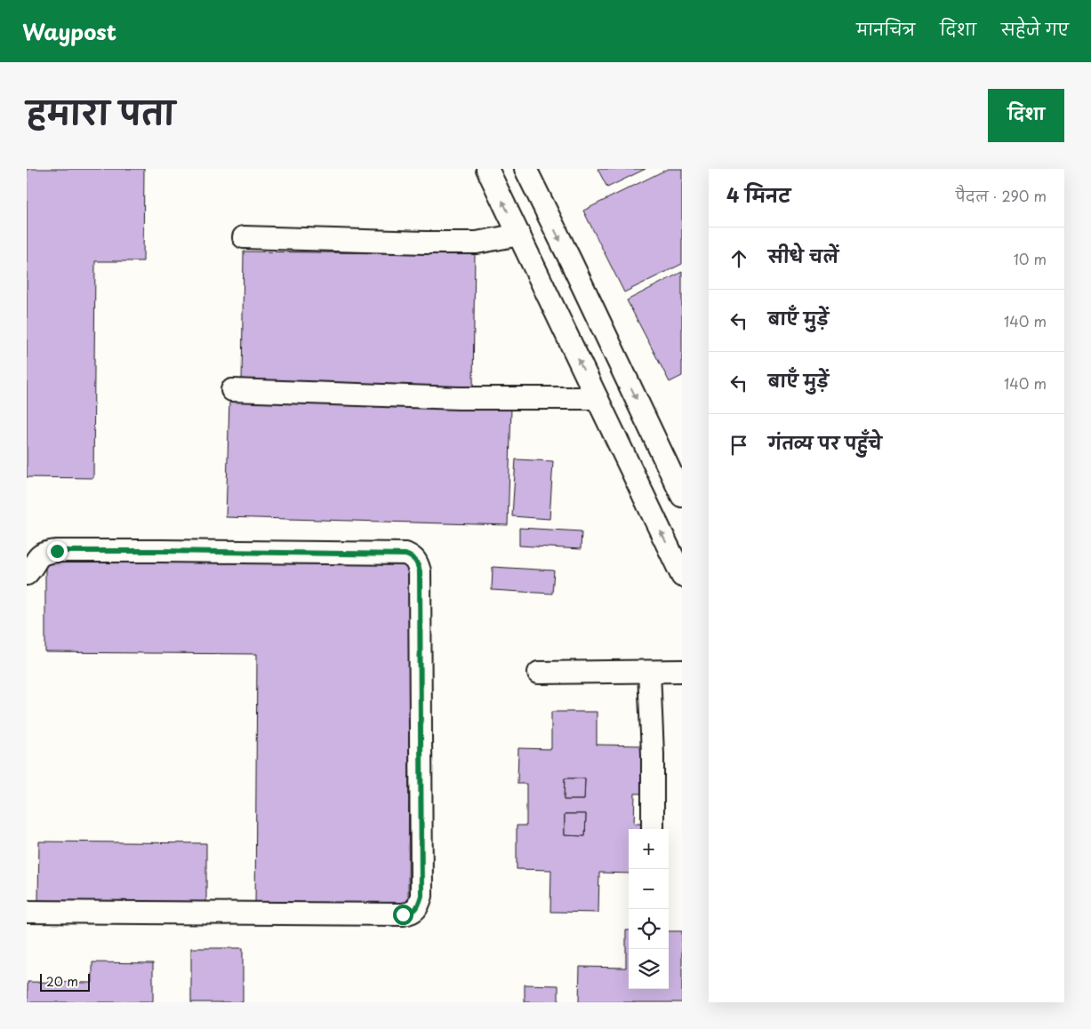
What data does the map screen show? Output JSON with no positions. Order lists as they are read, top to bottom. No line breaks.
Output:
{"scale_bar":"20 m","page":{"header":"Waypost","nav":["मानचित्र","दिशा","सहेजे गए"],"title":"हमारा पता","buttons":"दिशा","heading":["4 मिनट","पैदल · 290 m"],"list":[["सीधे चलें","10 m"],["बाएँ मुड़ें","140 m"],["बाएँ मुड़ें","140 m"],"गंतव्य पर पहुँचे"],"map_buttons":["+","−"],"scale":"20 m"}}
